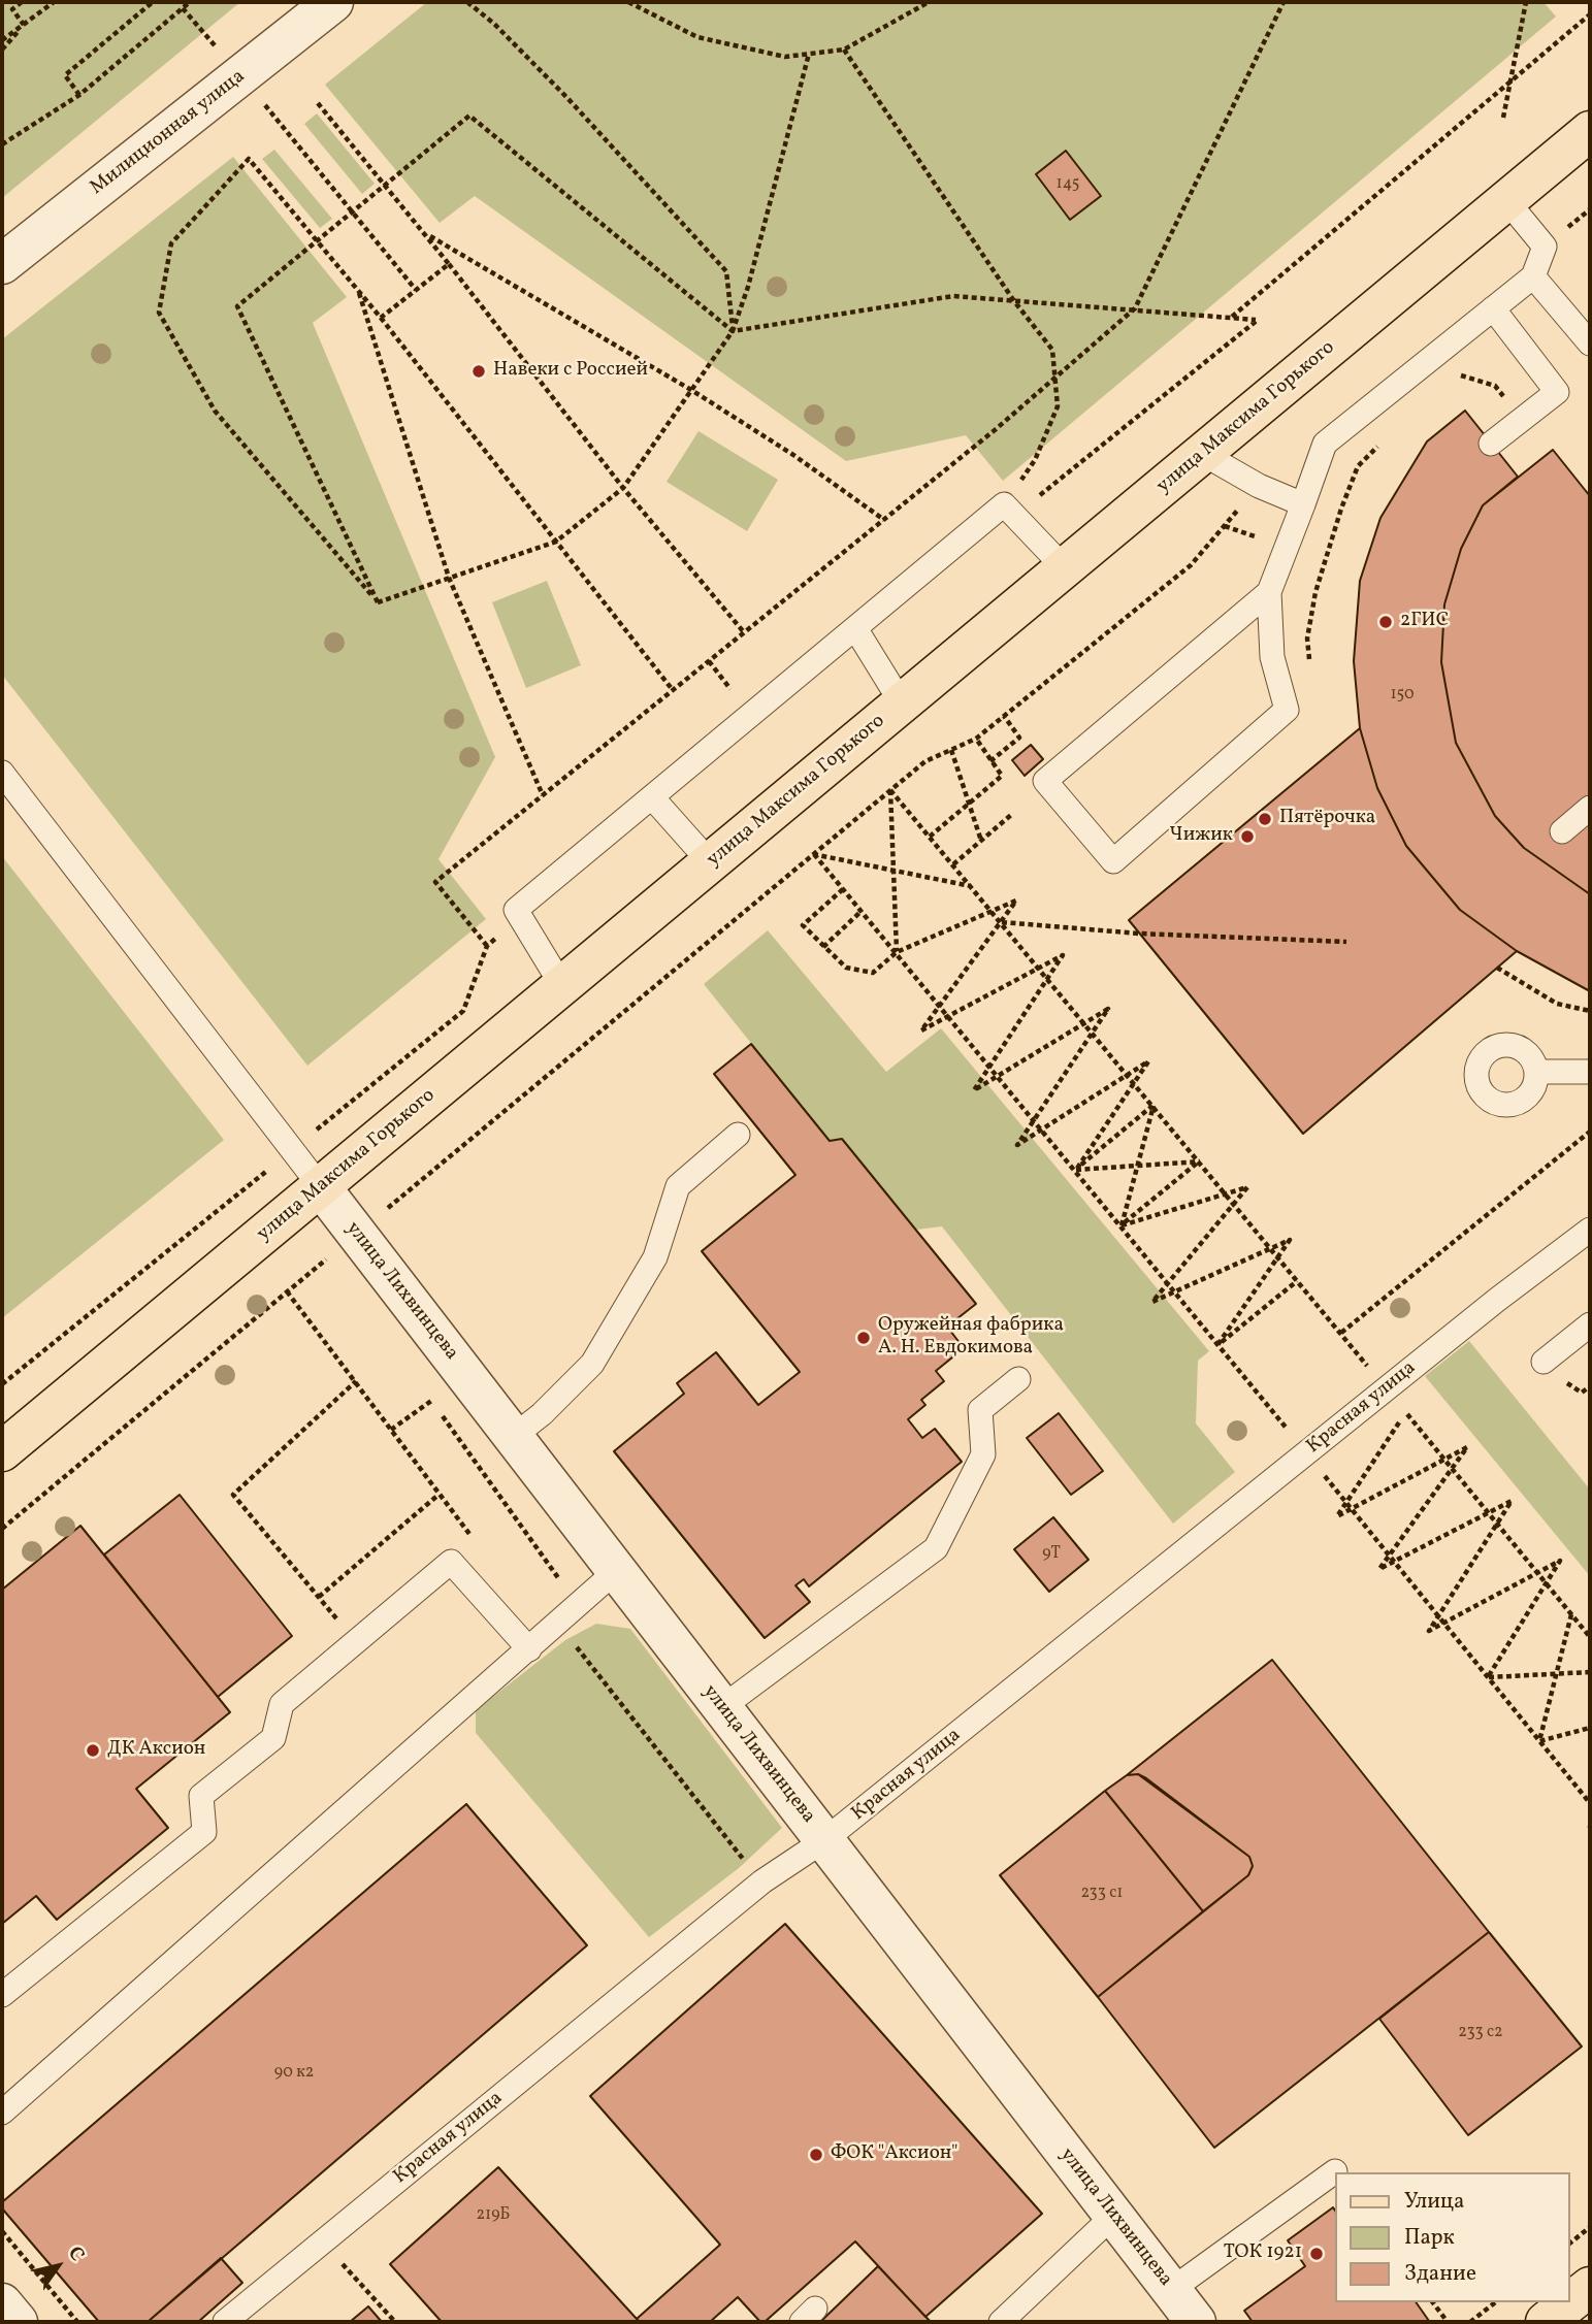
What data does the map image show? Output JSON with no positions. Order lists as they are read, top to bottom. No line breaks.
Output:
{"streets":{"main road":["улица Максима Горького"],"street":["Милиционная улица","улица Лихвинцева"],"lane":["Красная улица"]},"crossings":[["улица Максима Горького","улица Лихвинцева"],["улица Лихвинцева","Красная улица"]],"places":["Навеки с Россией","2ГИС","Пятёрочка","Чижик","Оружейная фабрика А. Н. Евдокимова","ДК Аксион","ФОК \"Аксион\"","ТОК 1921"],"house_numbers":["145","150","9Т","233 с1","233 с2","90 к2","219Б"],"legend":["Улица","Парк","Здание"],"north":"top right"}
